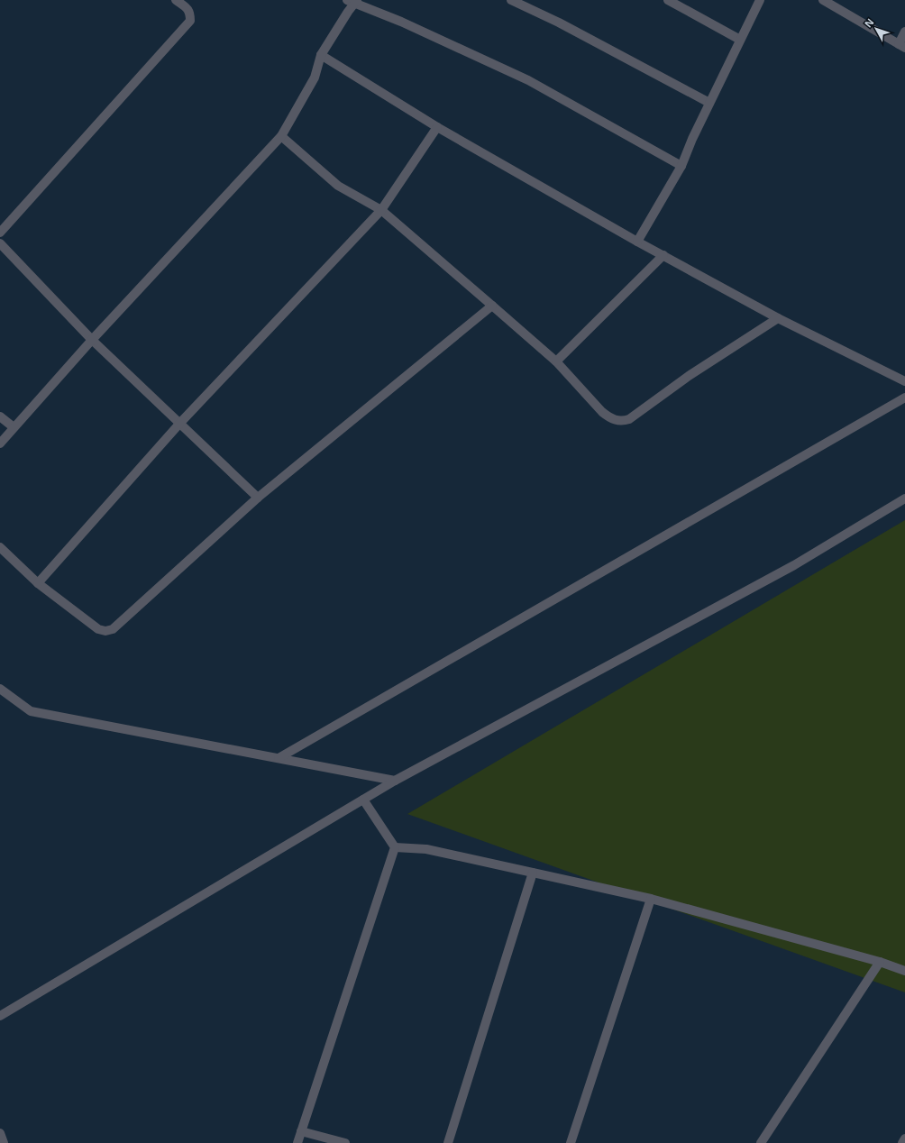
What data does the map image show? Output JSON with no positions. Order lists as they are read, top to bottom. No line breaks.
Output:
{"north":"top left"}
